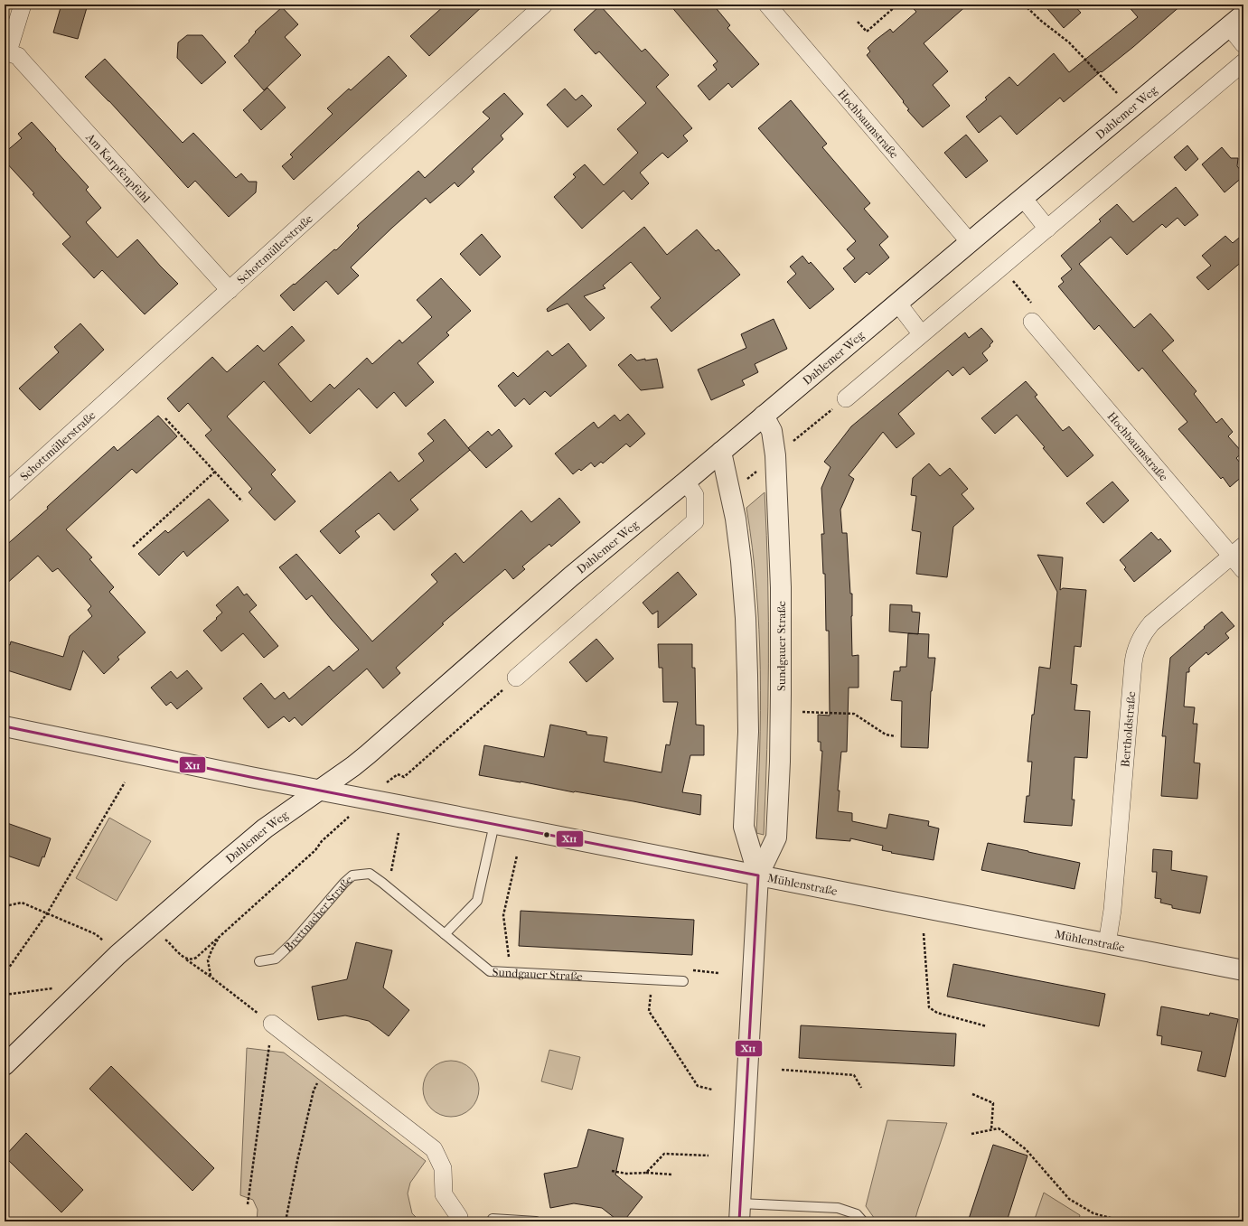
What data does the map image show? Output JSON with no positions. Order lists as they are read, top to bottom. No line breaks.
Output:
{"streets":{"street":["Dahlemer Weg","Hochbaumstraße","Am Karpfenpfuhl","Schottmüllerstraße","Sundgauer Straße","Bertholdstraße","Mühlenstraße"],"lane":["Brettnacher Straße"]},"crossings":[["Dahlemer Weg","Hochbaumstraße"],["Dahlemer Weg","Sundgauer Straße"],["Dahlemer Weg","Mühlenstraße"],["Hochbaumstraße","Bertholdstraße"],["Am Karpfenpfuhl","Schottmüllerstraße"],["Sundgauer Straße","Mühlenstraße"],["Sundgauer Straße","Brettnacher Straße"],["Bertholdstraße","Mühlenstraße"]],"lines":["transit line X11"]}
